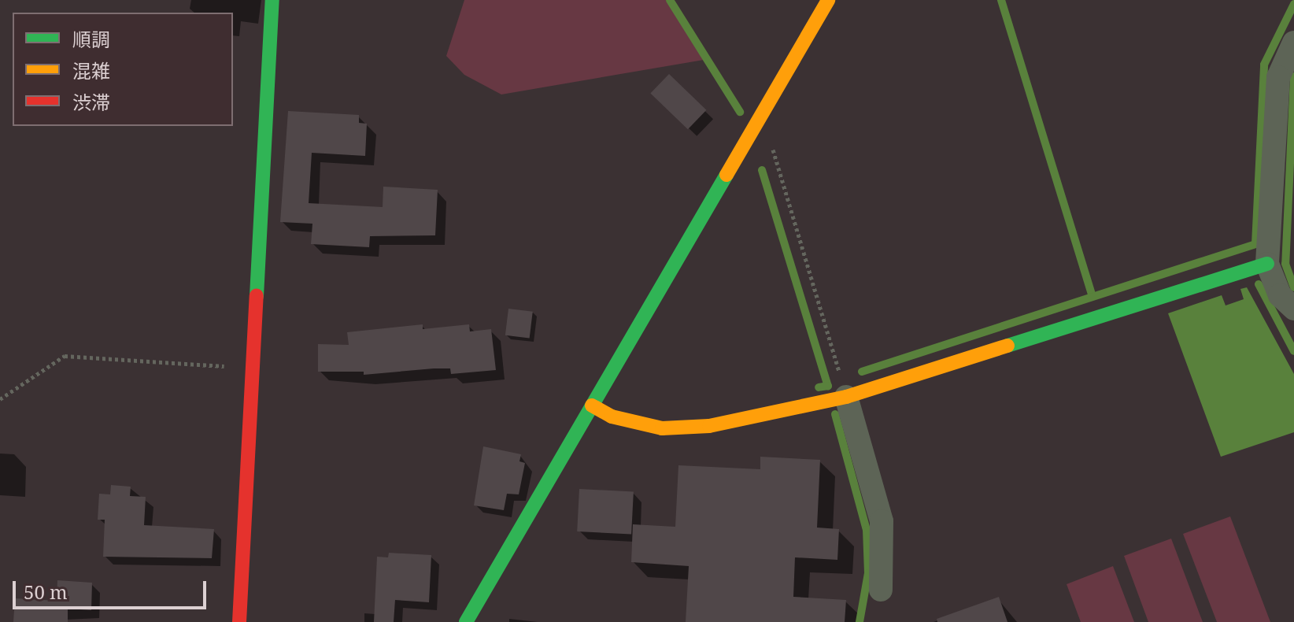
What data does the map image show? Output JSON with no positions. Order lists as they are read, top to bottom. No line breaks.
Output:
{"legend":["順調","混雑","渋滞"],"scale_bar":"50 m"}
